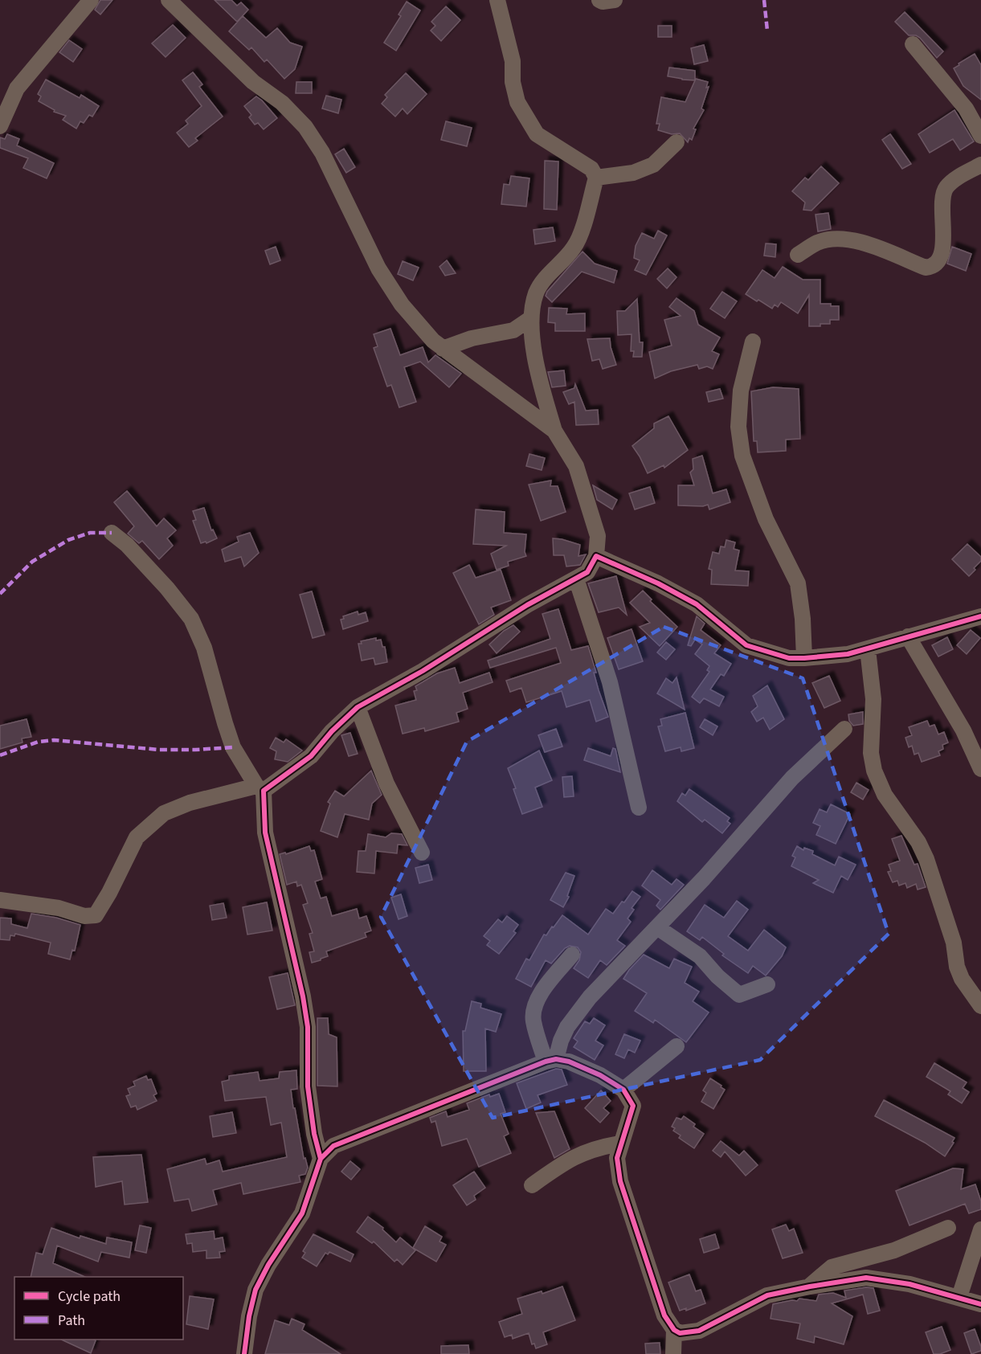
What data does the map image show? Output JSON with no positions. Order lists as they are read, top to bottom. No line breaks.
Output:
{"legend":["Cycle path","Path"]}
